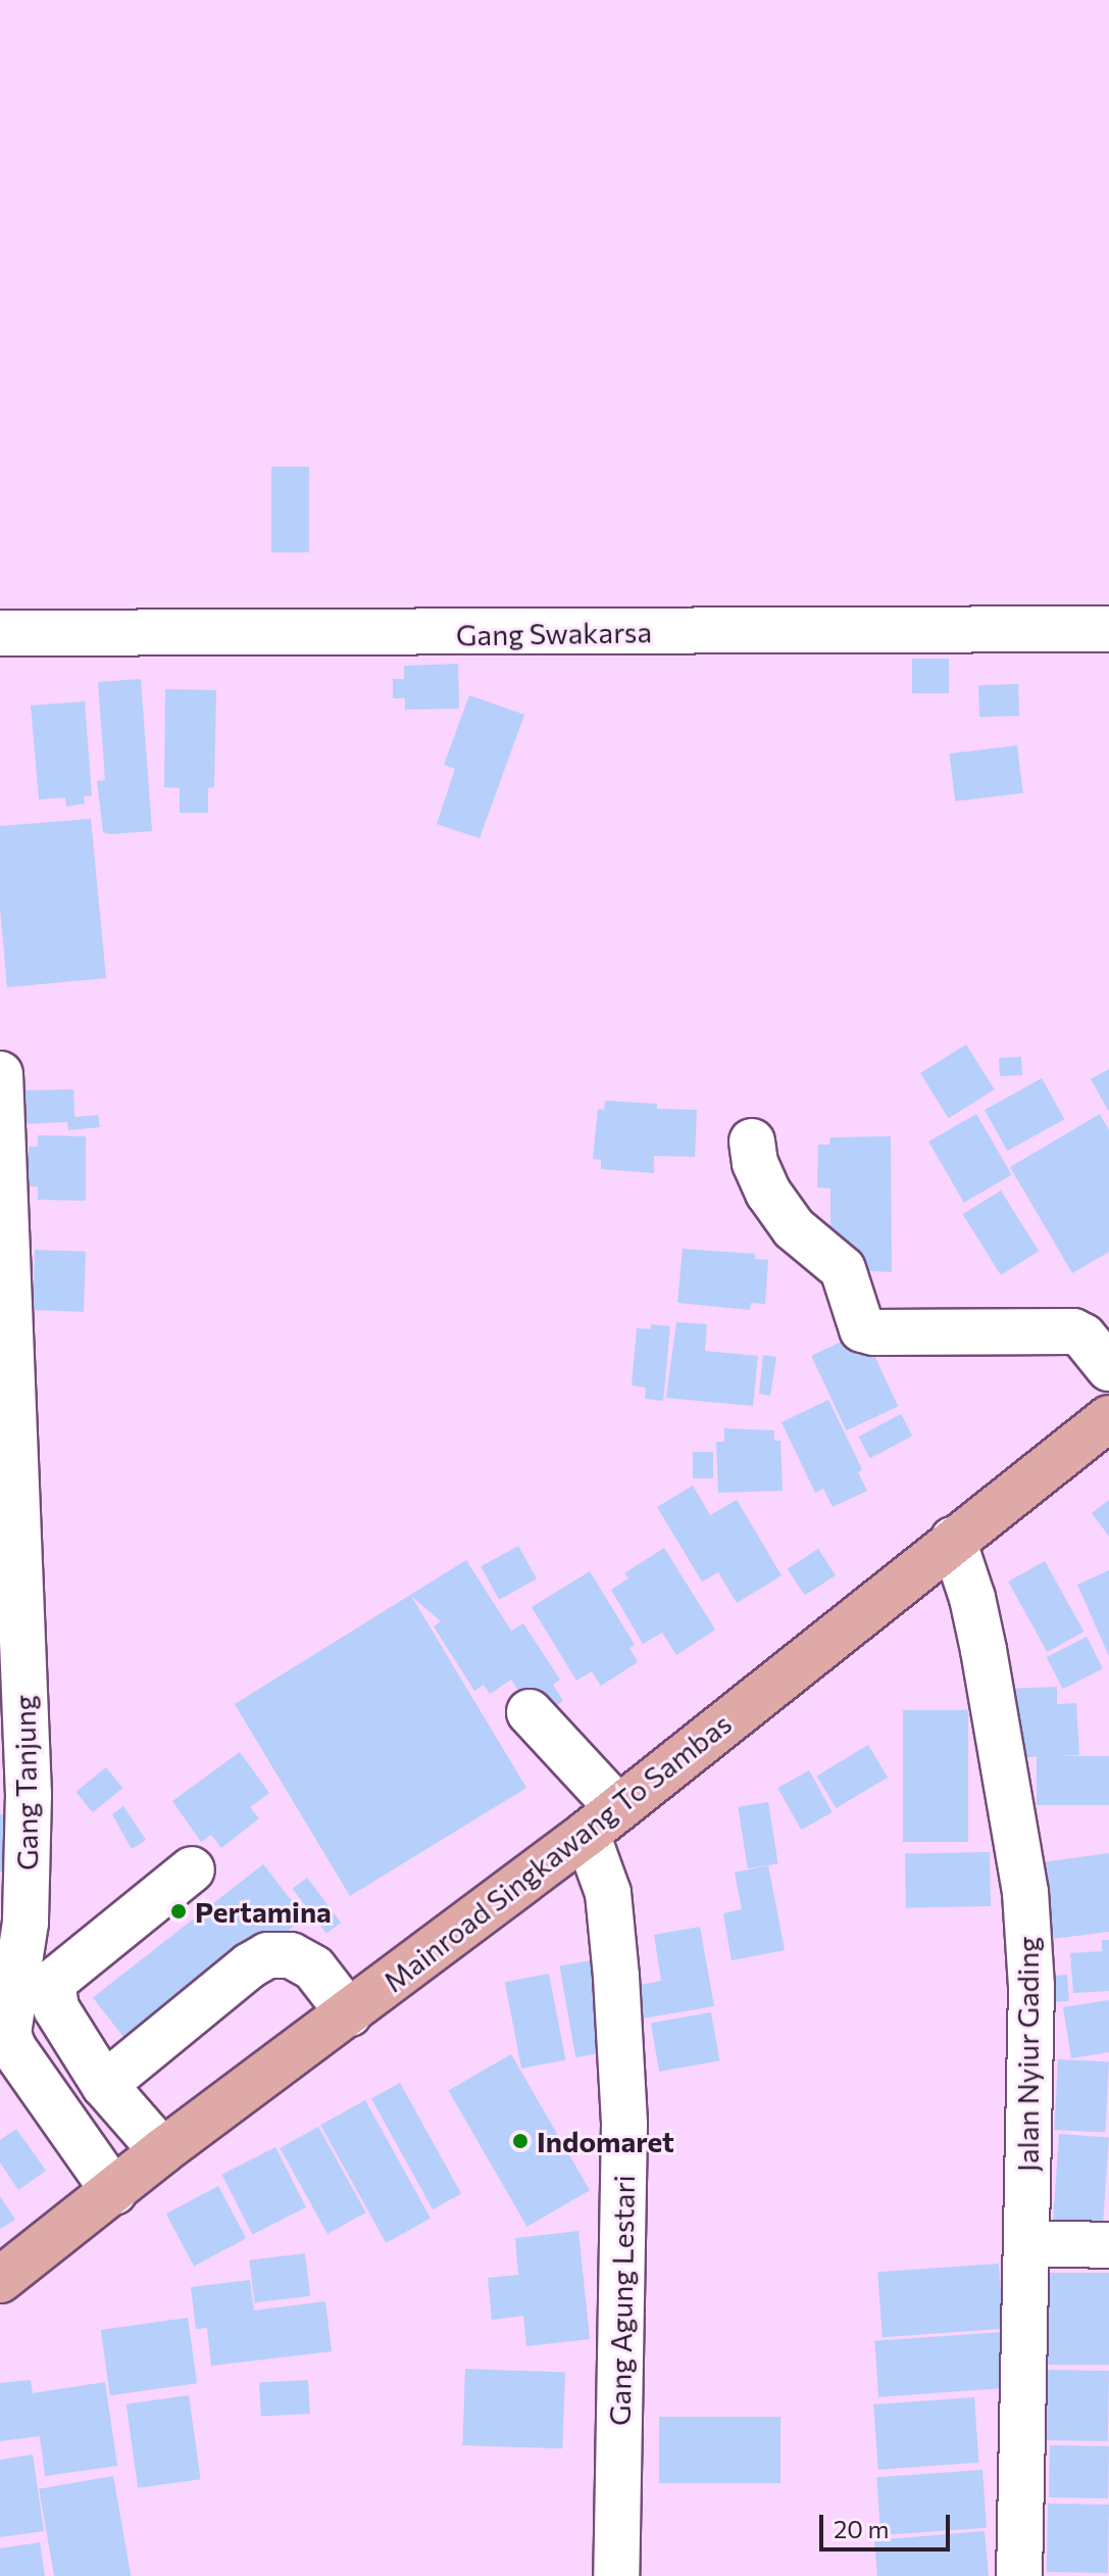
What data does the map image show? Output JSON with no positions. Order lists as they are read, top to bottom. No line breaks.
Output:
{"streets":{"main road":["Mainroad Singkawang To Sambas"],"street":["Gang Swakarsa","Gang Tanjung","Jalan Nyiur Gading","Gang Agung Lestari"]},"crossings":[["Gang Tanjung","Mainroad Singkawang To Sambas"],["Mainroad Singkawang To Sambas","Jalan Nyiur Gading"],["Mainroad Singkawang To Sambas","Gang Agung Lestari"]],"places":["Pertamina","Indomaret"],"scale_bar":"20 m"}
